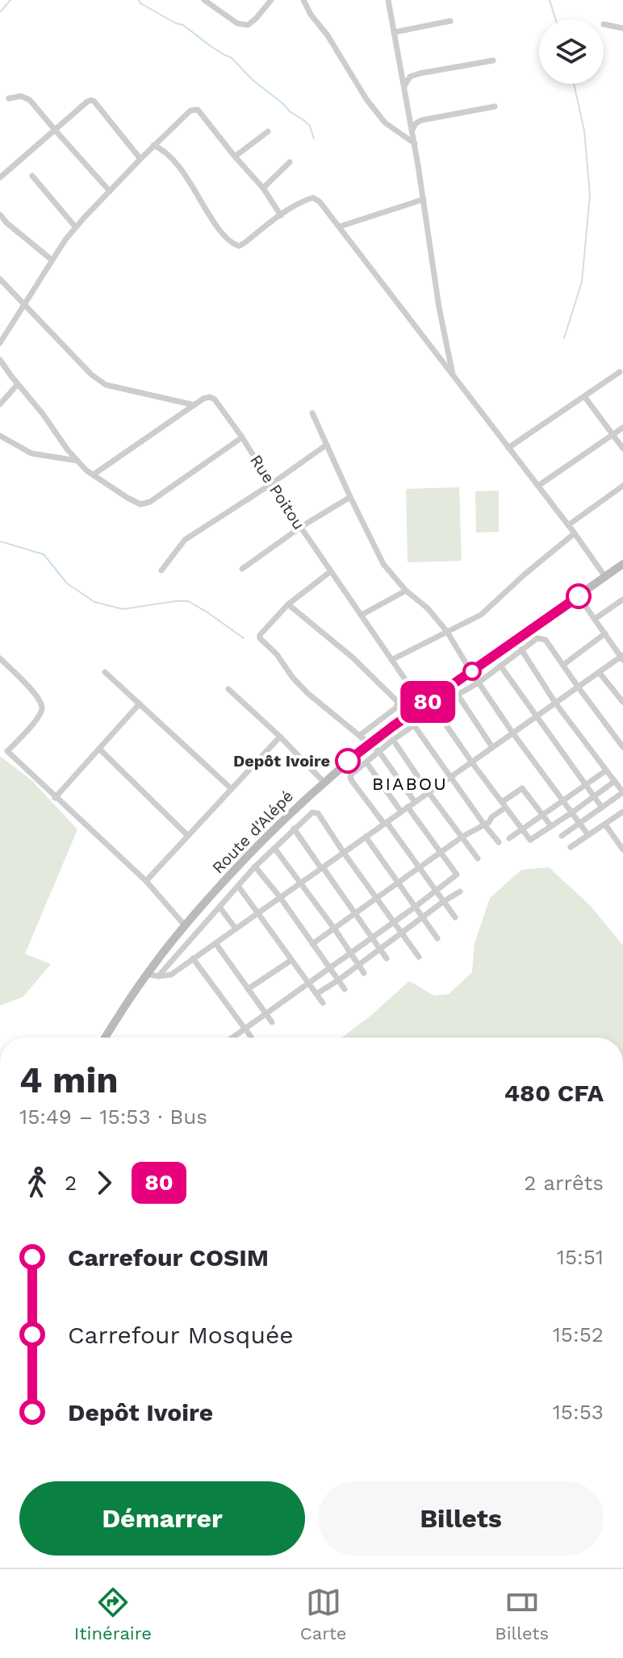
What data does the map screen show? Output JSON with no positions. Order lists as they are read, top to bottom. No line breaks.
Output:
{"streets":{"main road":["Route d'Alépé"],"street":["Rue Poitou"]},"crossings":[["Rue Poitou","Route d'Alépé"]],"districts":["BIABOU"],"places":["Depôt Ivoire"],"lines":["bus line 80"],"page":{"on_map":"80","heading":["4 min","15:49 – 15:53 · Bus","480 CFA"],"legs":["2","80","2 arrêts"],"list":[{"name":"Carrefour COSIM","value":"15:51"},{"name":"Carrefour Mosquée","value":"15:52"},{"name":"Depôt Ivoire","value":"15:53"}],"buttons":["Démarrer","Billets"],"tabs":["Itinéraire","Carte","Billets"]}}
